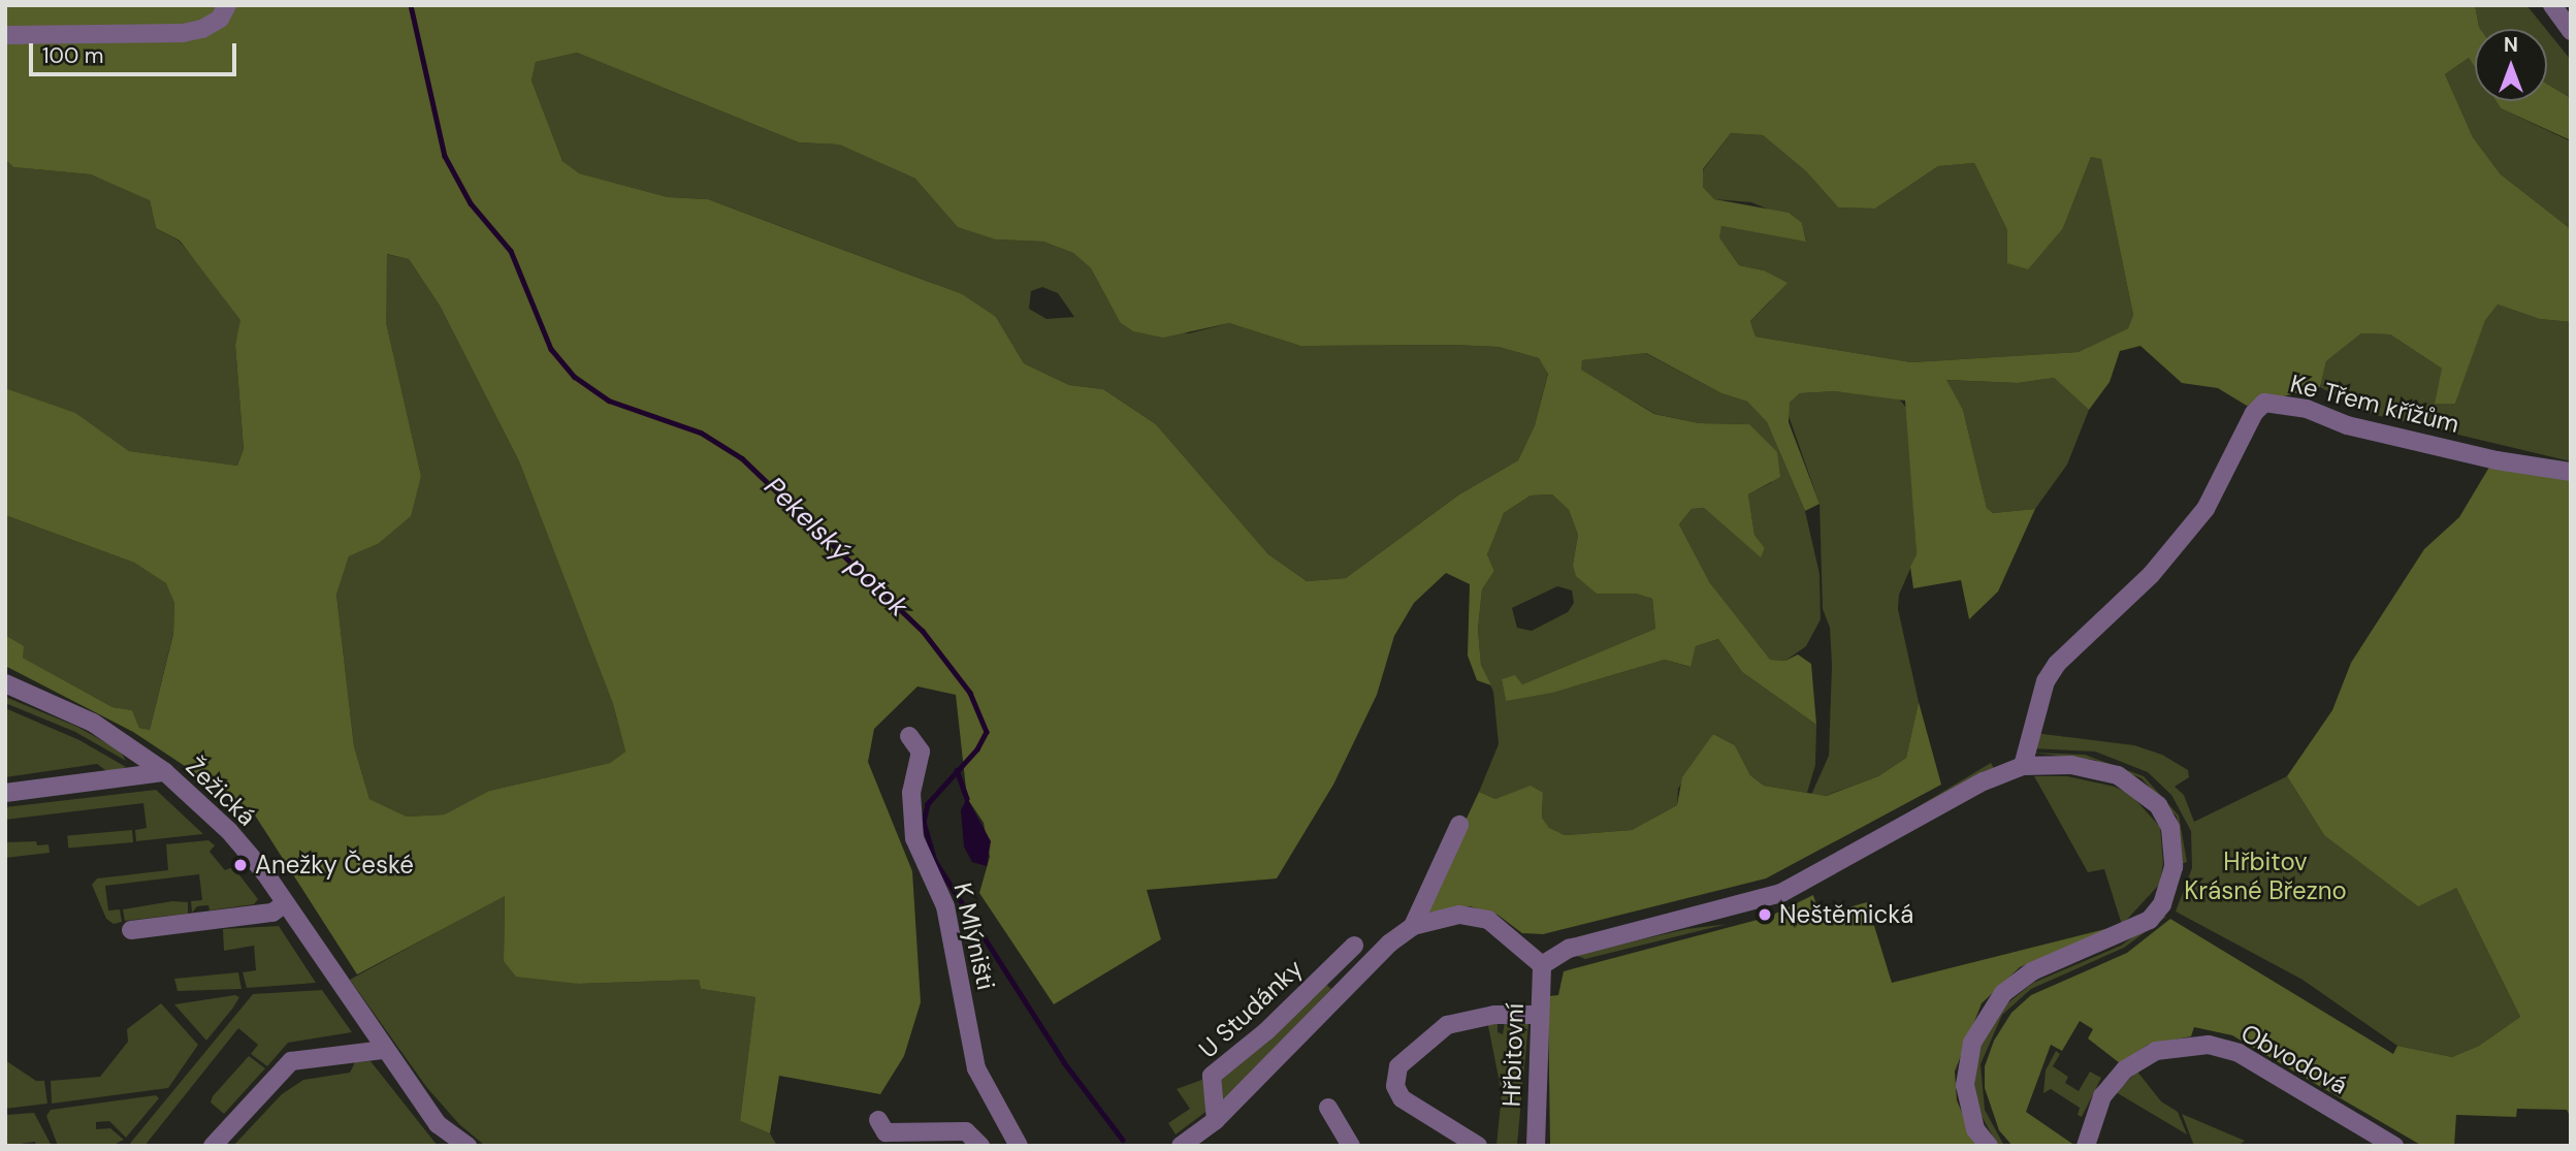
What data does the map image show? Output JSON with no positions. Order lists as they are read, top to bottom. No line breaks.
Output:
{"streets":{"street":["Ke Třem křížům","Žežická","K Mlýništi","U Studánky","Hřbitovní","Obvodová"]},"water":["Pekelský potok"],"parks":["Hřbitov Krásné Březno"],"places":["Anežky České","Neštěmická"],"scale_bar":"100 m","north":"top"}
